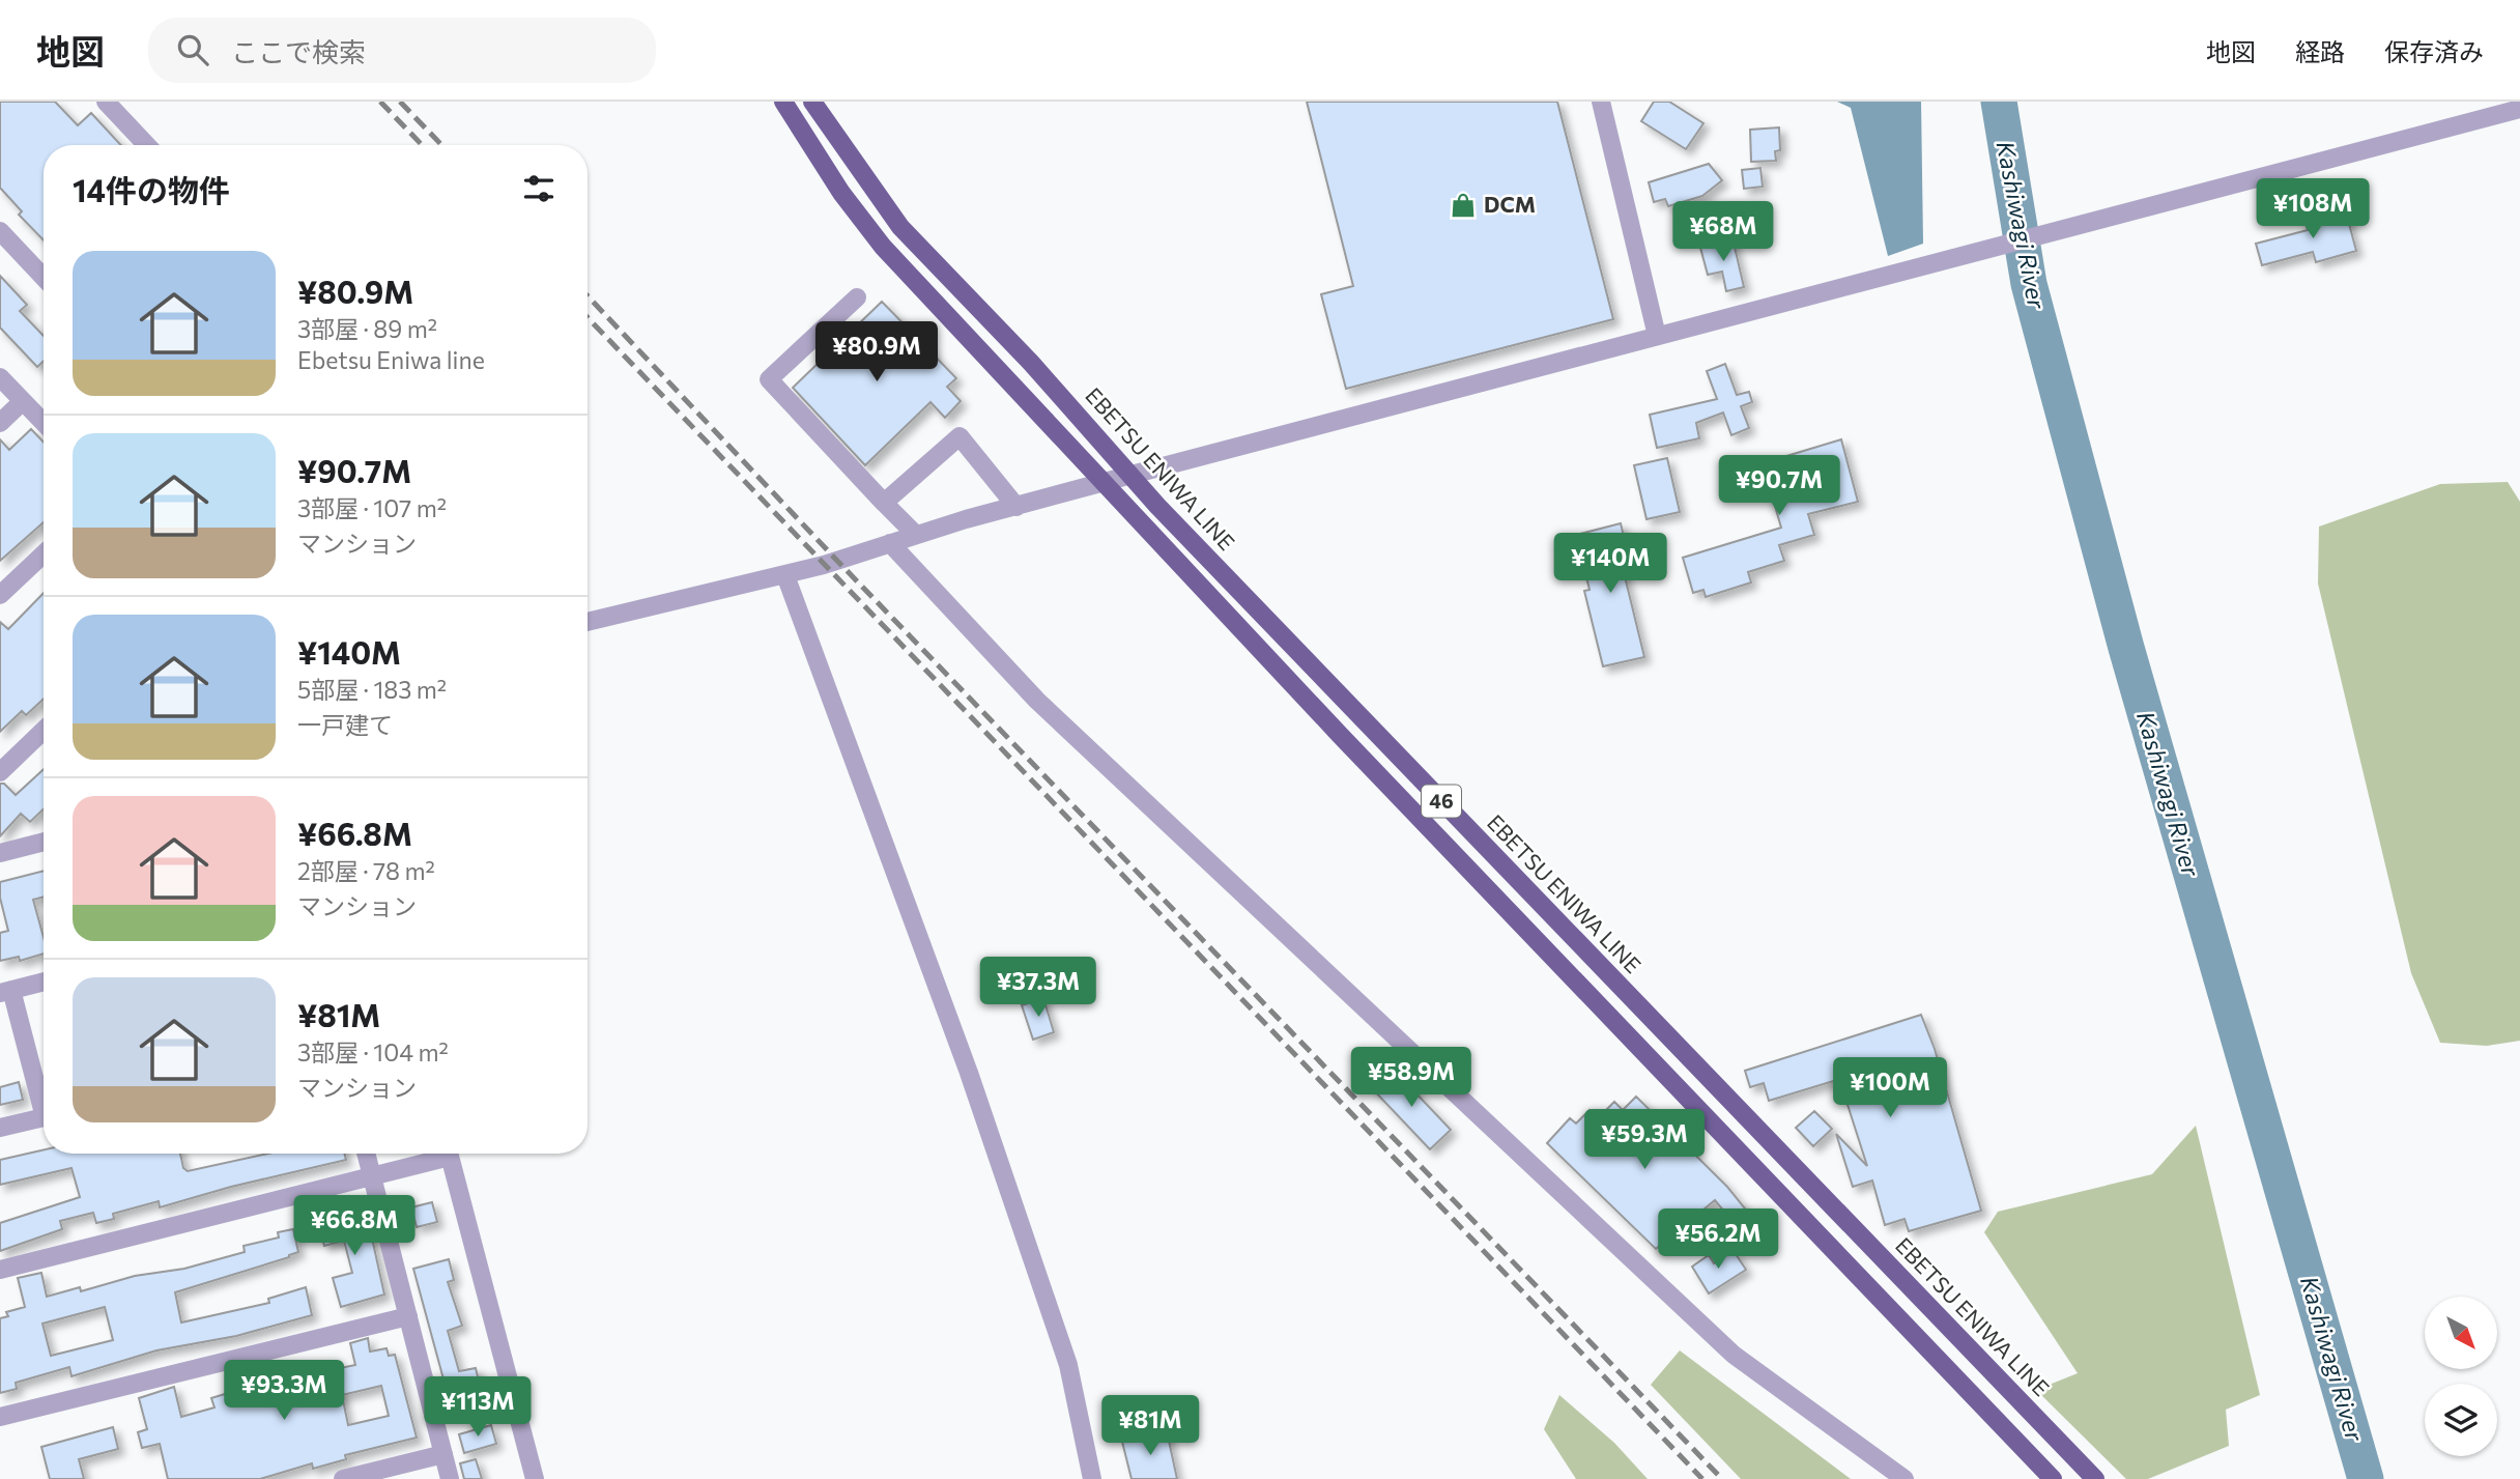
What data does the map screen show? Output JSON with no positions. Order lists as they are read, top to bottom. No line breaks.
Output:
{"streets":{"main road":["EBETSU ENIWA LINE","46"]},"water":["Kashiwagi River"],"places":{"shop":["DCM"]},"north":"bottom right","page":{"header":"地図","search":"ここで検索","nav":["地図","経路","保存済み"],"heading":"14件の物件","price":["¥108M","¥68M","¥80.9M","¥90.7M","¥140M","¥37.3M","¥58.9M","¥100M","¥59.3M","¥66.8M","¥56.2M","¥93.3M","¥113M","¥81M"],"list":[{"name":"¥80.9M","note":"3部屋 · 89 m² · Ebetsu Eniwa line"},{"name":"¥90.7M","note":"3部屋 · 107 m² · マンション"},{"name":"¥140M","note":"5部屋 · 183 m² · 一戸建て"},{"name":"¥66.8M","note":"2部屋 · 78 m² · マンション"},{"name":"¥81M","note":"3部屋 · 104 m² · マンション"}]}}
